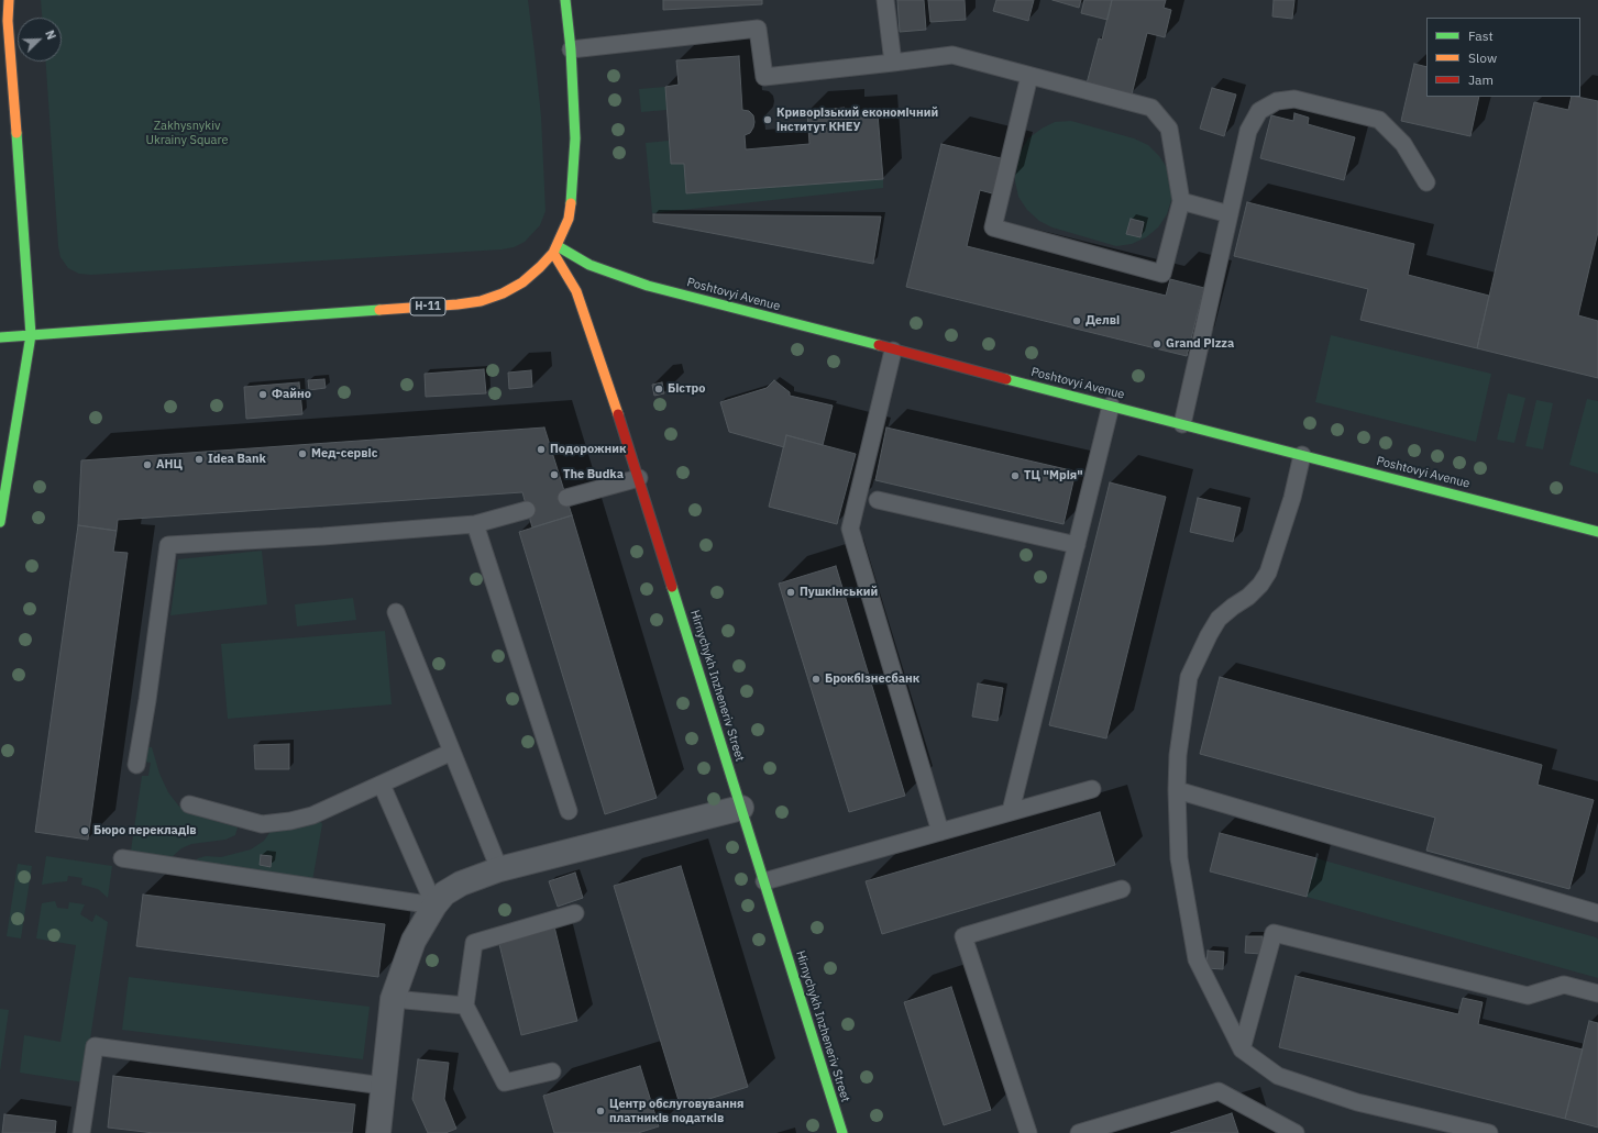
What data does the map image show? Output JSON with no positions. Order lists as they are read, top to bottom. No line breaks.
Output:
{"streets":{"street":["Poshtovyi Avenue","Н-11","Hirnychykh Inzheneriv Street"]},"crossings":[["Poshtovyi Avenue","Н-11"],["Poshtovyi Avenue","Hirnychykh Inzheneriv Street"],["Н-11","Hirnychykh Inzheneriv Street"]],"parks":["Zakhysnykiv Ukrainy Square"],"places":["Криворізький економічний інститут КНЕУ","Делві","Grand Pizza","Бістро","Файно","Подорожник","Мед-сервіс","Idea Bank","АНЦ","The Budka","ТЦ \"Мрія\"","Пушкінський","Брокбізнесбанк","Бюро перекладів","Центр обслуговування платників податків"],"legend":["Fast","Slow","Jam"],"north":"top right"}
